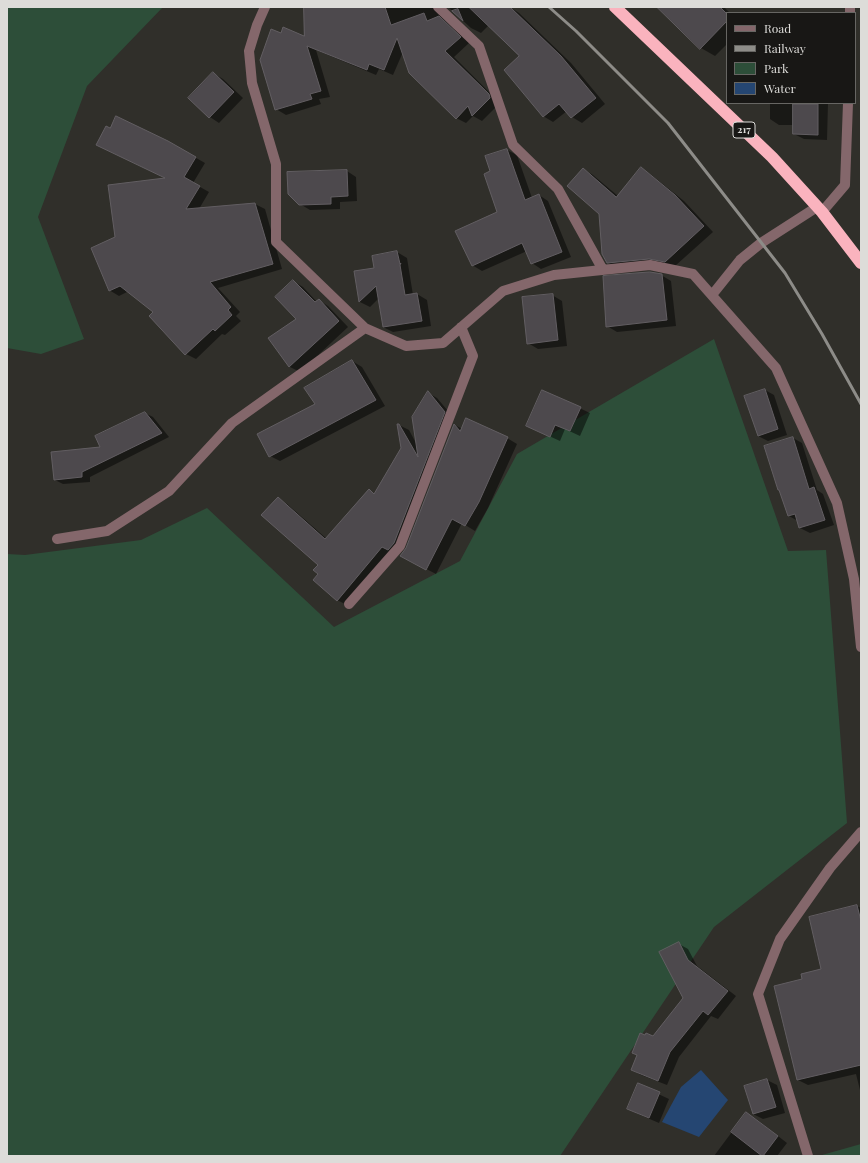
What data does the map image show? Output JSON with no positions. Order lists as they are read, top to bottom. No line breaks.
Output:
{"streets":{"highway":["217"]},"legend":["Road","Railway","Park","Water"]}
